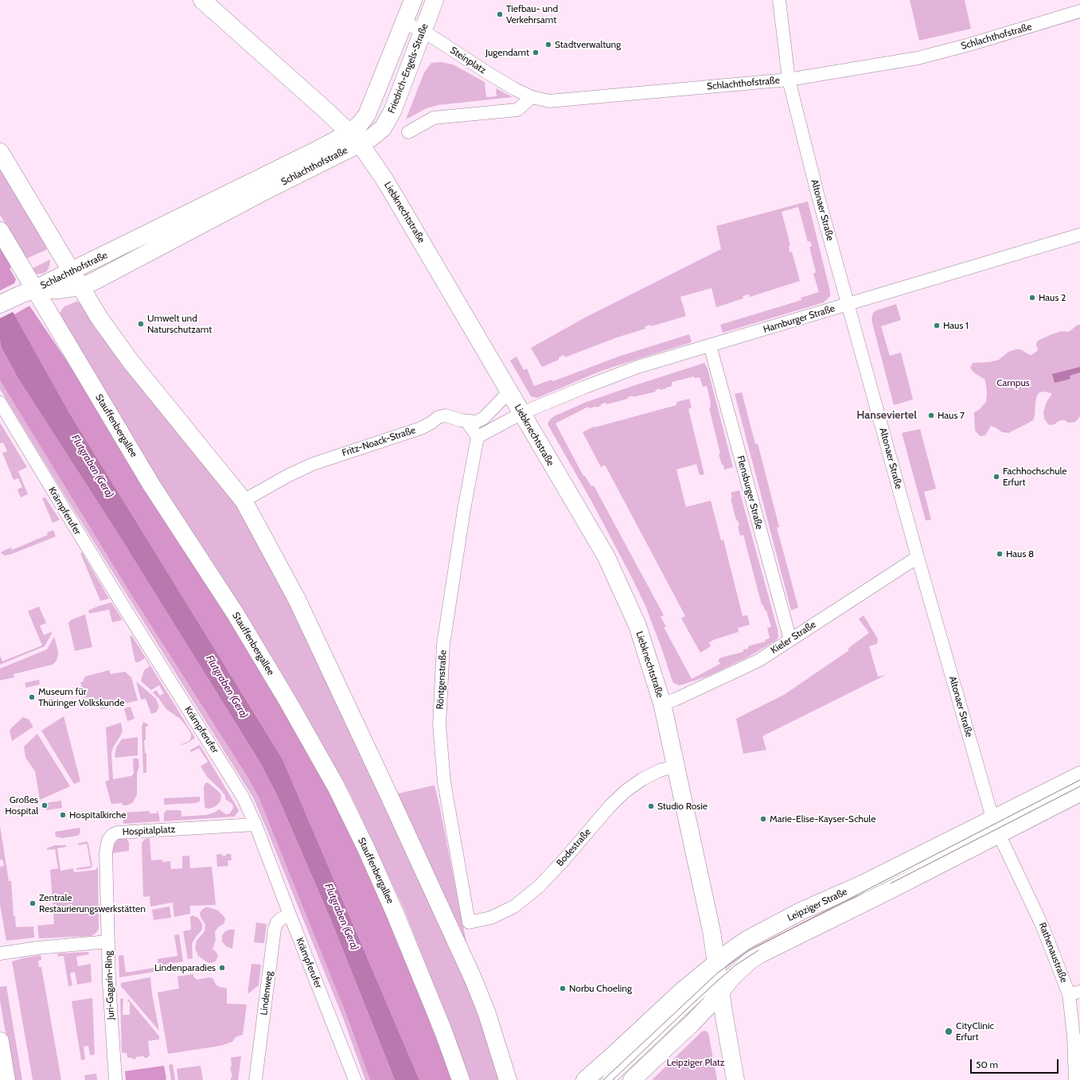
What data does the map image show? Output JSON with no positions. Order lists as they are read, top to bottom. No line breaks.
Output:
{"streets":{"main road":["Schlachthofstraße","Friedrich-Engels-Straße","Liebknechtstraße","Stauffenbergallee","Leipziger Straße"],"street":["Steinplatz","Altonaer Straße","Hamburger Straße","Fritz-Noack-Straße","Flensburger Straße","Krämpferufer","Kieler Straße","Röntgenstraße","Hospitalplatz","Bodestraße","Rathenaustraße","Juri-Gagarin-Ring","Lindenweg"]},"crossings":[["Schlachthofstraße","Steinplatz"],["Schlachthofstraße","Friedrich-Engels-Straße"],["Schlachthofstraße","Altonaer Straße"],["Schlachthofstraße","Liebknechtstraße"],["Schlachthofstraße","Stauffenbergallee"],["Steinplatz","Friedrich-Engels-Straße"],["Friedrich-Engels-Straße","Liebknechtstraße"],["Altonaer Straße","Hamburger Straße"],["Altonaer Straße","Kieler Straße"],["Altonaer Straße","Leipziger Straße"],["Liebknechtstraße","Hamburger Straße"],["Liebknechtstraße","Fritz-Noack-Straße"],["Liebknechtstraße","Kieler Straße"],["Liebknechtstraße","Bodestraße"],["Liebknechtstraße","Leipziger Straße"],["Hamburger Straße","Flensburger Straße"],["Flensburger Straße","Kieler Straße"],["Krämpferufer","Hospitalplatz"],["Krämpferufer","Lindenweg"],["Röntgenstraße","Bodestraße"],["Hospitalplatz","Juri-Gagarin-Ring"],["Leipziger Straße","Rathenaustraße"]],"districts":["Hanseviertel"],"water":["Flutgraben (Gera)"],"parks":["Campus","Leipziger Platz"],"places":["Tiefbau- und Verkehrsamt","Stadtverwaltung","Jugendamt","Haus 2","Umwelt und Naturschutzamt","Haus 1","Haus 7","Fachhochschule Erfurt","Haus 8","Museum für Thüringer Volkskunde","Großes Hospital","Studio Rosie","Hospitalkirche","Marie-Elise-Kayser-Schule","Zentrale Restaurierungswerkstätten","Lindenparadies","Norbu Choeling","CityClinic Erfurt"],"scale_bar":"50 m"}
